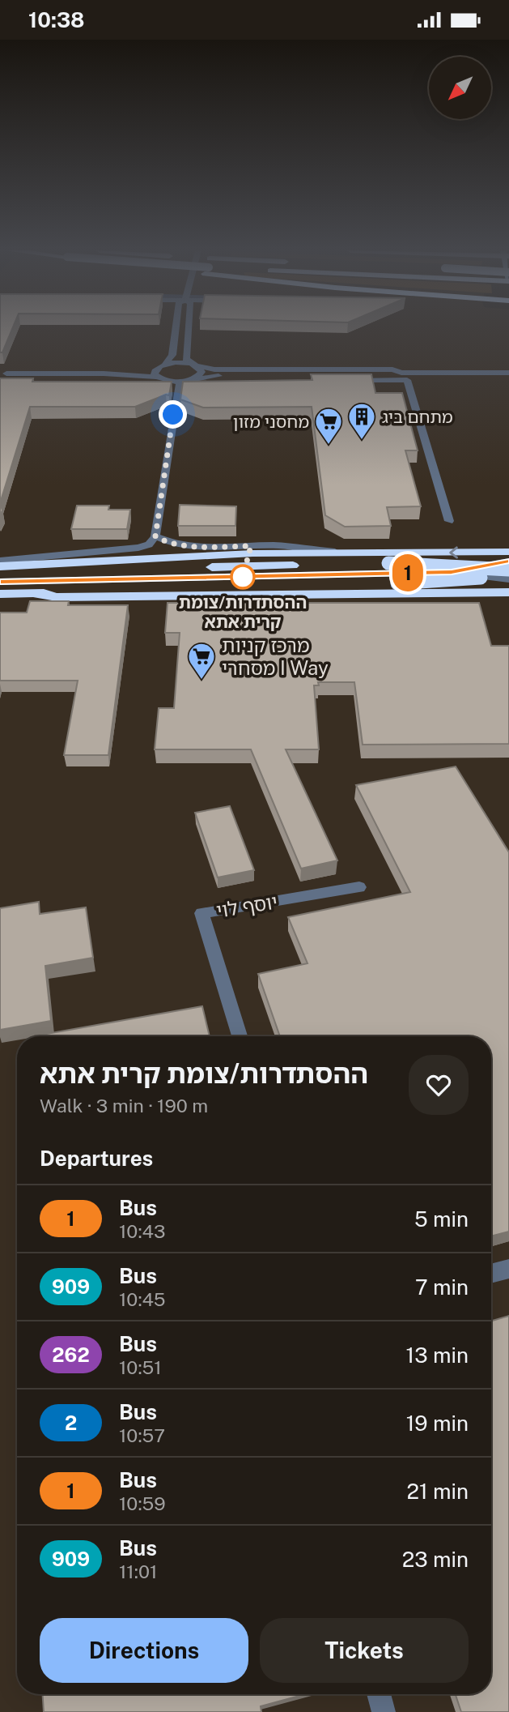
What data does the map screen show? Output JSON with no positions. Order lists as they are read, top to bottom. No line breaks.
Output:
{"streets":{"street":["יוסף לוי"]},"places":{"building":["מתחם ביג"],"supermarket":["מחסני מזון","מרכז קניות מסחרי I Way"],"other":["ההסתדרות/צומת קרית אתא"]},"lines":["bus line 1"],"north":"bottom left","page":{"status":"10:38","on_map":"1","heading":[["ההסתדרות/צומת קרית אתא","Walk · 3 min · 190 m"],"Departures"],"list":[{"mark":"1","name":"Bus","note":"10:43","value":"5 min"},{"mark":"909","name":"Bus","note":"10:45","value":"7 min"},{"mark":"262","name":"Bus","note":"10:51","value":"13 min"},{"mark":"2","name":"Bus","note":"10:57","value":"19 min"},{"mark":"1","name":"Bus","note":"10:59","value":"21 min"},{"mark":"909","name":"Bus","note":"11:01","value":"23 min"}],"buttons":["Directions","Tickets"]}}
